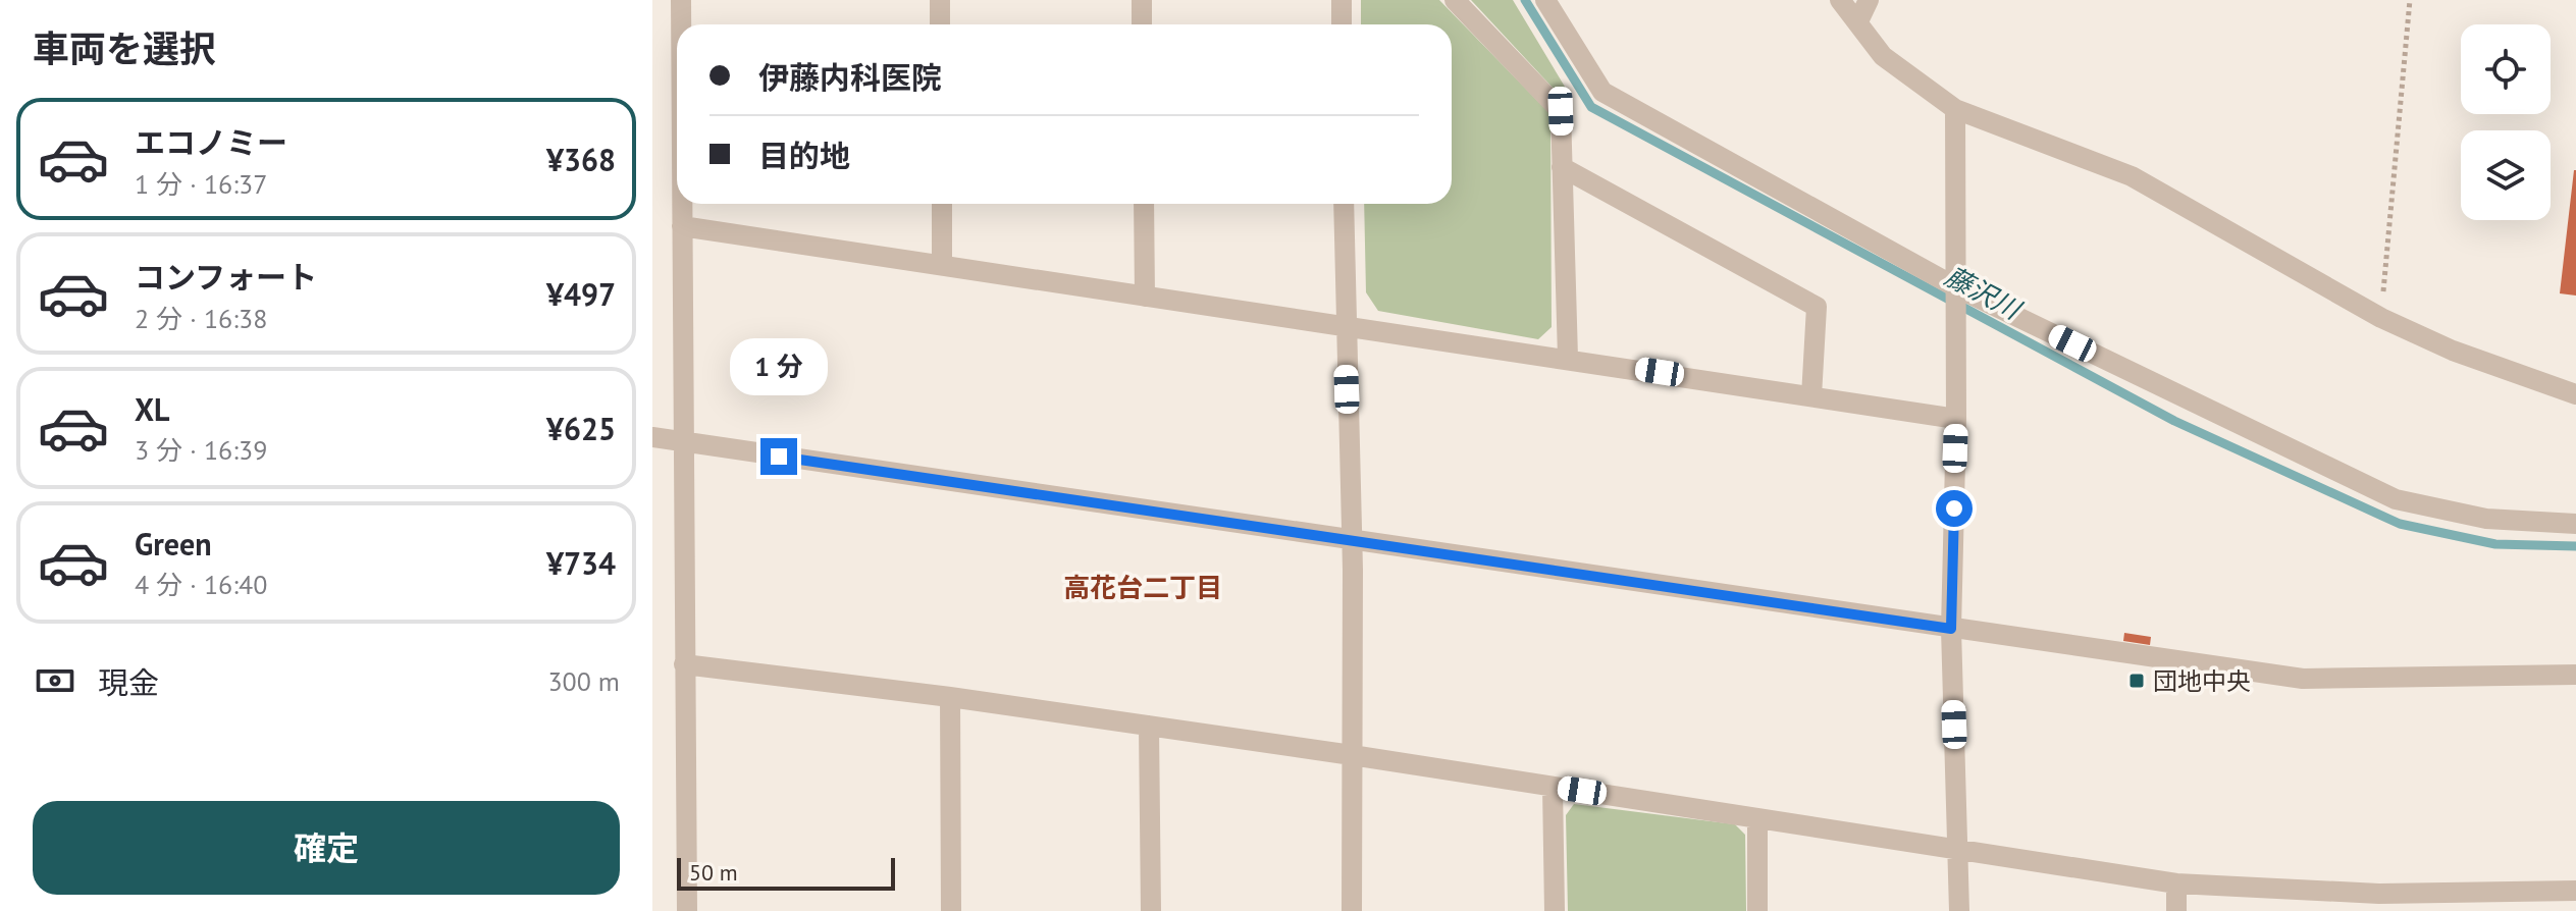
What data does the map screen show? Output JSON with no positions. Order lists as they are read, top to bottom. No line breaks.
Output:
{"districts":["高花台二丁目"],"water":["藤沢川"],"places":{"transit":["団地中央"]},"scale_bar":"50 m","page":{"heading":"車両を選択","banner":["伊藤内科医院","目的地"],"list":[{"name":"エコノミー","note":"1 分 · 16:37","value":"¥368"},{"name":"コンフォート","note":"2 分 · 16:38","value":"¥497"},{"name":"XL","note":"3 分 · 16:39","value":"¥625"},{"name":"Green","note":"4 分 · 16:40","value":"¥734"}],"bubble":"1 分","pay":["現金","300 m"],"buttons":"確定","scale":"50 m"}}
